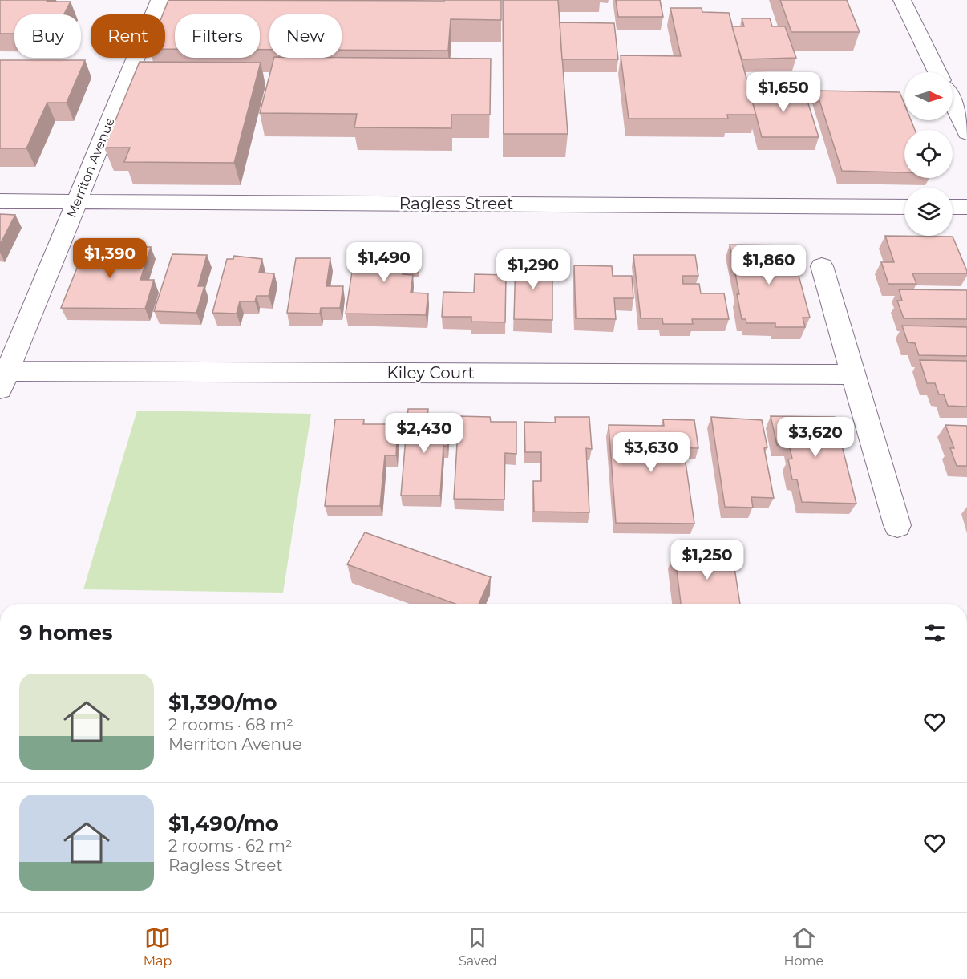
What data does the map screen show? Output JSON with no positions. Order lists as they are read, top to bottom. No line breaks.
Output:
{"streets":{"street":["Merriton Avenue","Ragless Street","Kiley Court"]},"crossings":[["Merriton Avenue","Ragless Street"],["Merriton Avenue","Kiley Court"]],"north":"right","page":{"chip":["Buy","Rent","Filters","New"],"price":["$1,650","$1,390","$1,490","$1,860","$1,290","$2,430","$3,620","$3,630","$1,250"],"heading":"9 homes","list":[{"name":"$1,390/mo","note":"2 rooms · 68 m² · Merriton Avenue"},{"name":"$1,490/mo","note":"2 rooms · 62 m² · Ragless Street"}],"tabs":["Map","Saved","Home"]}}
